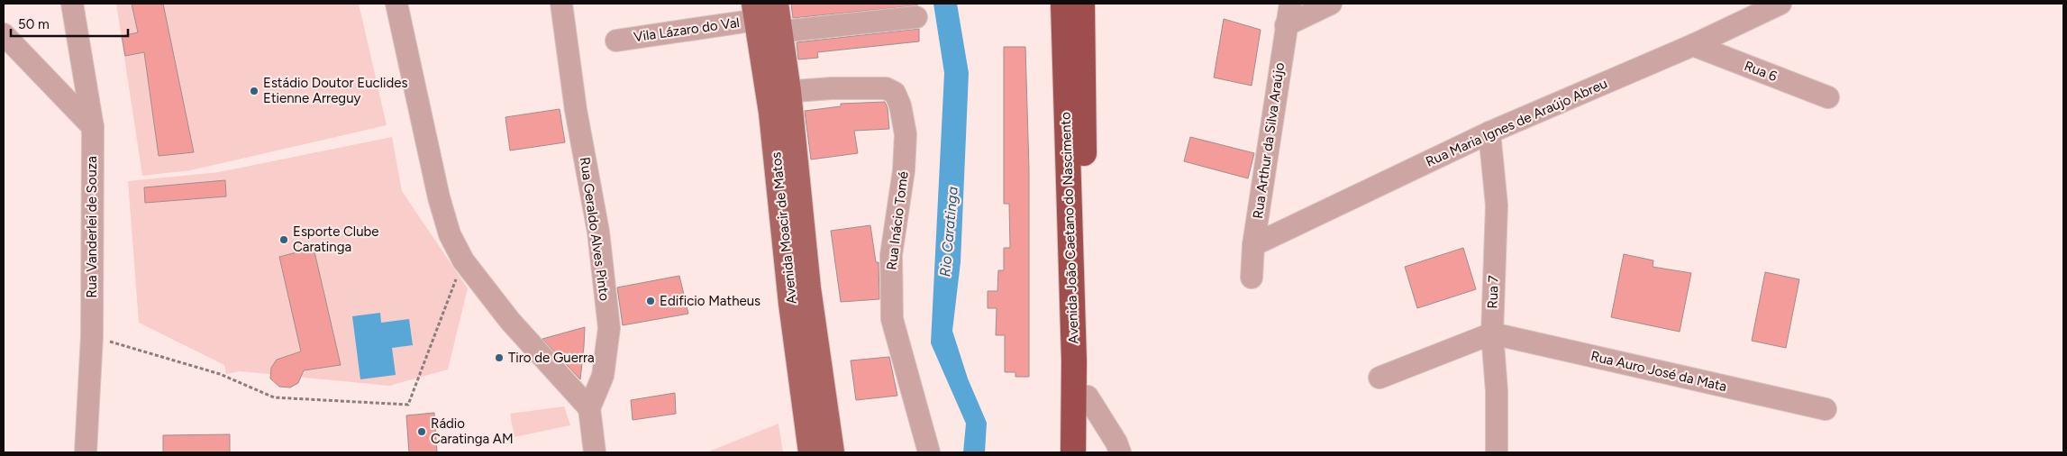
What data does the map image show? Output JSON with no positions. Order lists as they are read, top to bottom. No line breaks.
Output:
{"streets":{"highway":["Avenida João Caetano do Nascimento"],"main road":["Avenida Moacir de Matos"],"street":["Vila Lázaro do Val","Rua 6","Rua Maria Ignes de Araújo Abreu","Rua Arthur da Silva Araújo","Rua Inácio Tomé","Rua Vanderlei de Souza","Rua Geraldo Alves Pinto","Rua 7","Rua Auro José da Mata"]},"crossings":[["Vila Lázaro do Val","Avenida Moacir de Matos"],["Rua 6","Rua Maria Ignes de Araújo Abreu"],["Rua Maria Ignes de Araújo Abreu","Rua Arthur da Silva Araújo"],["Rua Maria Ignes de Araújo Abreu","Rua 7"],["Rua Inácio Tomé","Avenida Moacir de Matos"],["Rua 7","Rua Auro José da Mata"]],"water":["Rio Caratinga"],"places":["Estádio Doutor Euclides Etienne Arreguy","Esporte Clube Caratinga","Edificio Matheus","Tiro de Guerra","Rádio Caratinga AM"],"scale_bar":"50 m"}
